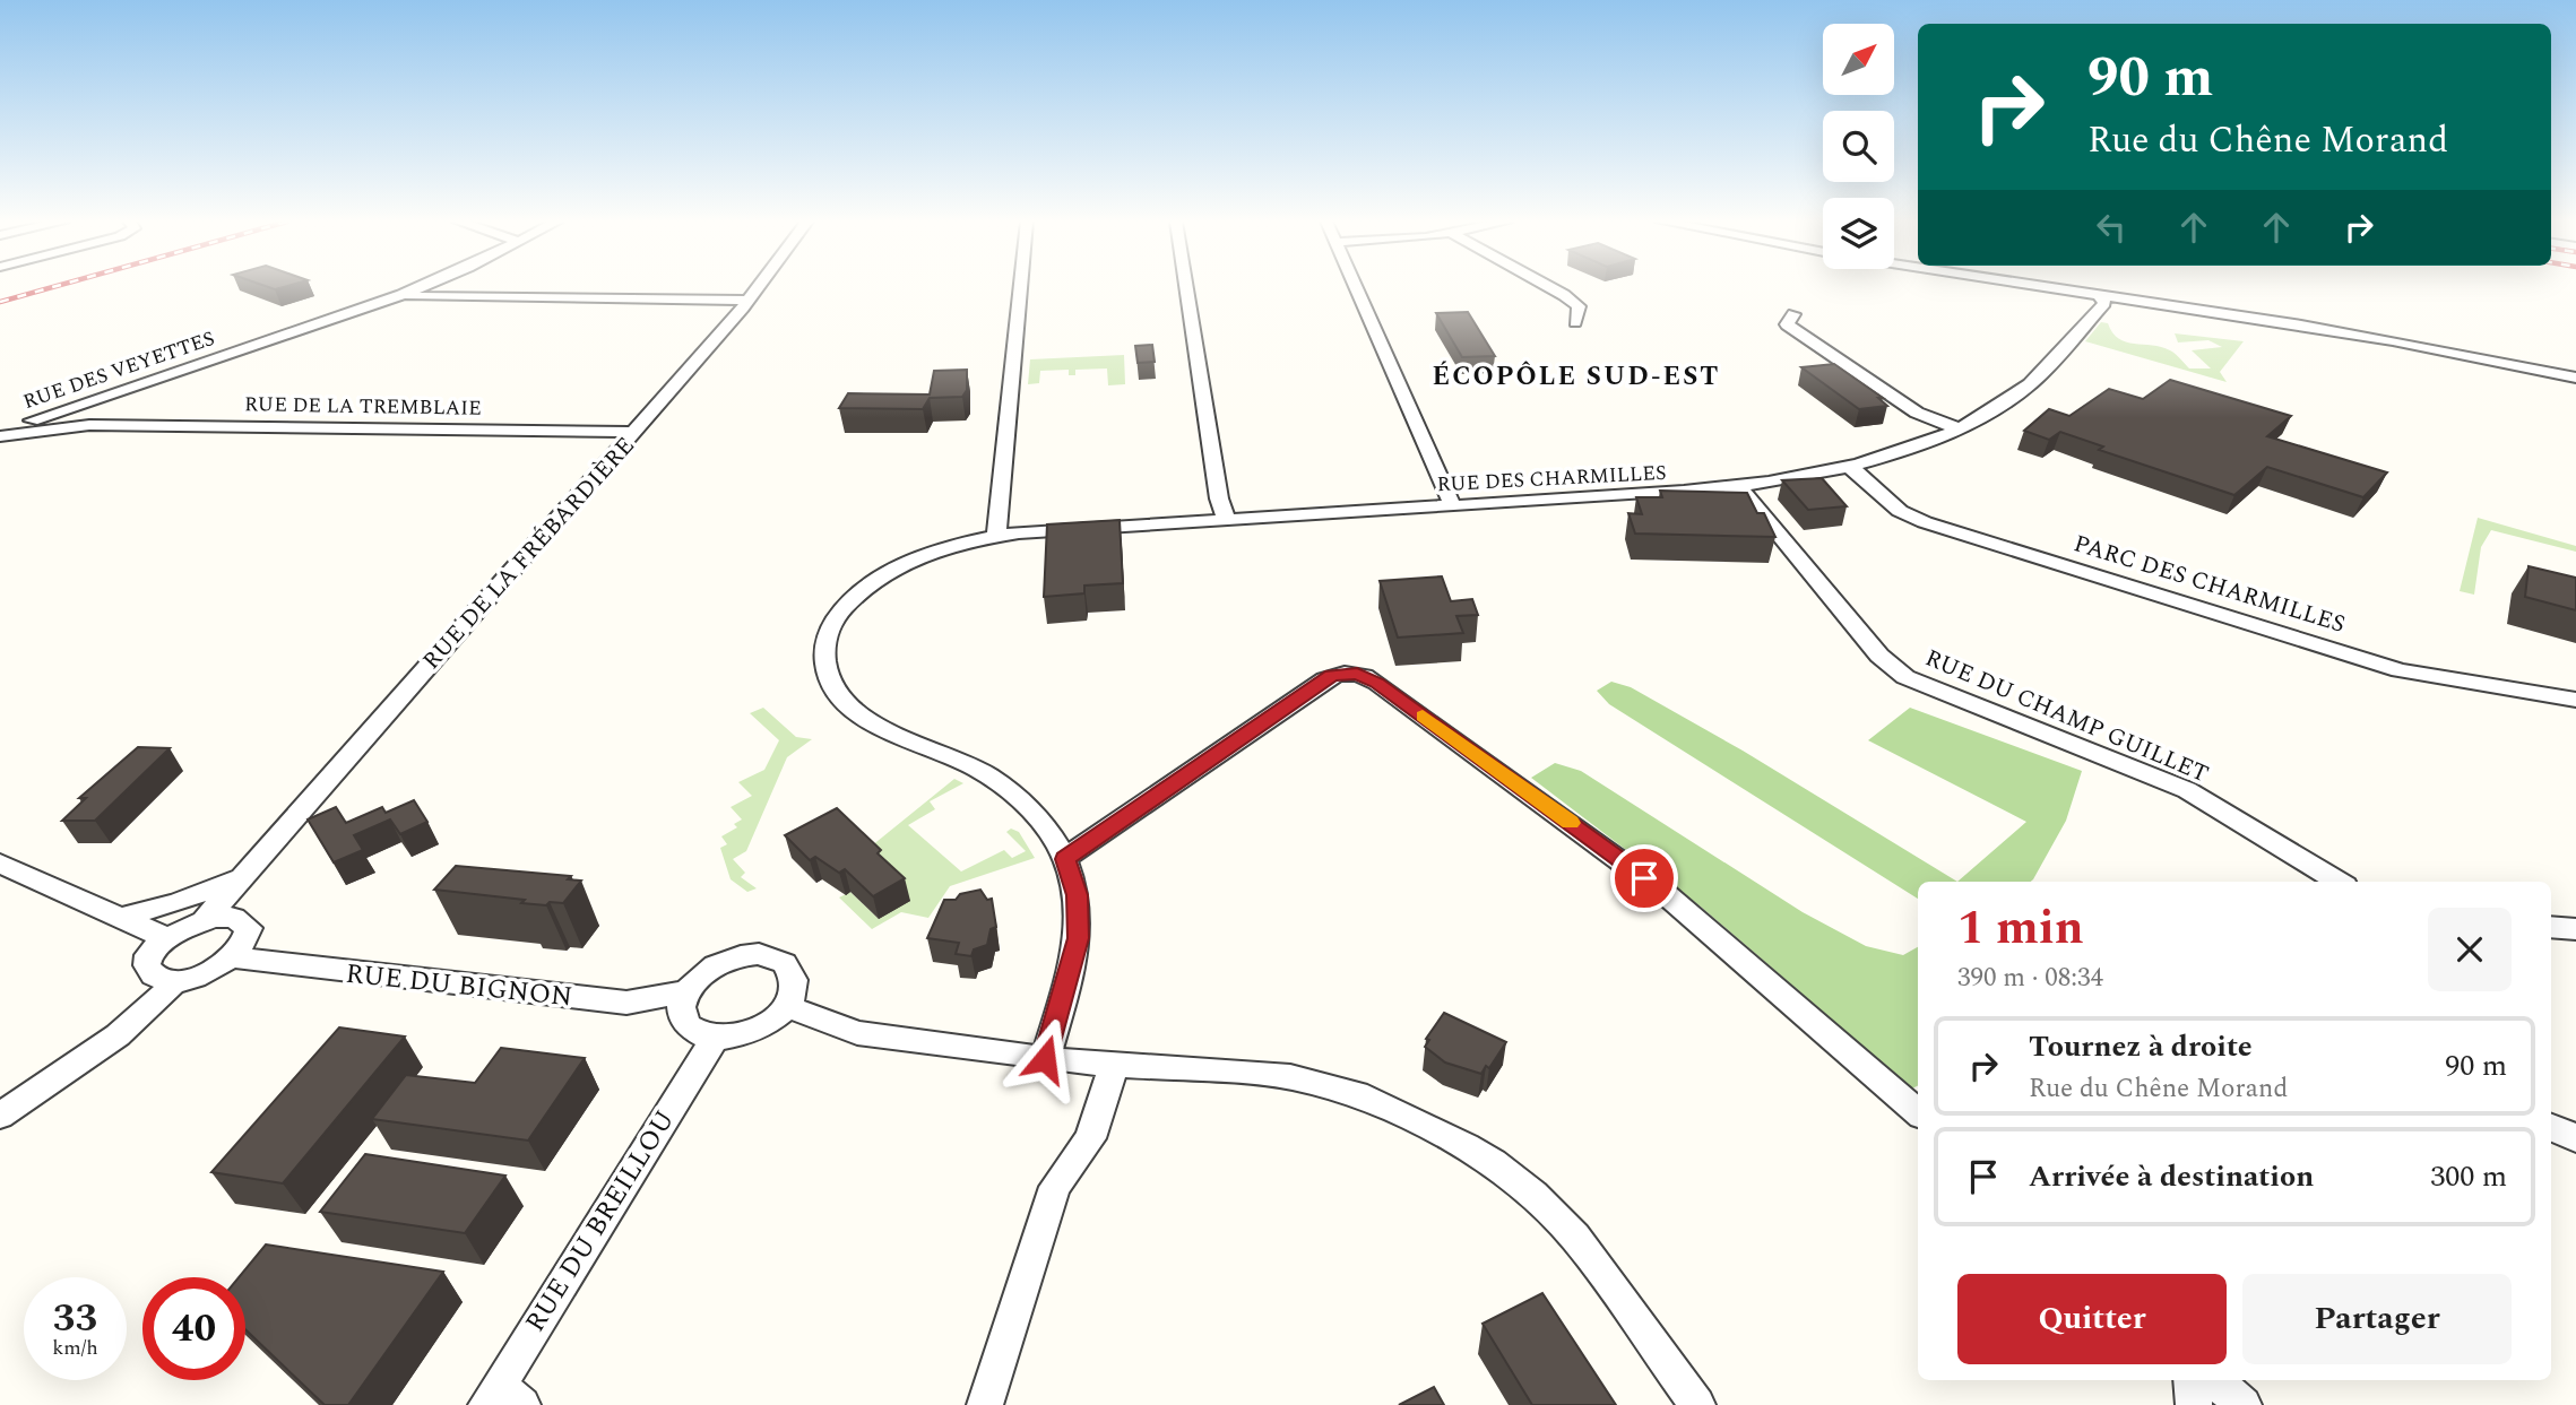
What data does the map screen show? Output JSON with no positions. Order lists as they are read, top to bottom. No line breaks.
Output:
{"streets":{"street":["RUE DES VEYETTES","RUE DE LA TREMBLAIE","RUE DES CHARMILLES","RUE DE LA FRÉBARDIÈRE","PARC DES CHARMILLES","RUE DU CHAMP GUILLET","RUE DU BIGNON","RUE DU BREILLOU"]},"crossings":[["RUE DES VEYETTES","RUE DE LA TREMBLAIE"],["RUE DE LA TREMBLAIE","RUE DE LA FRÉBARDIÈRE"],["RUE DES CHARMILLES","PARC DES CHARMILLES"],["RUE DES CHARMILLES","RUE DU CHAMP GUILLET"],["RUE DU BIGNON","RUE DU BREILLOU"]],"districts":["ÉCOPÔLE SUD-EST"],"north":"top right","page":{"turn":["90 m","Rue du Chêne Morand"],"heading":["1 min","390 m · 08:34"],"list":[{"name":"Tournez à droite","note":"Rue du Chêne Morand","value":"90 m"},{"name":"Arrivée à destination","value":"300 m"}],"buttons":["Quitter","Partager"],"speed":"33 km/h","limit":"40"}}
